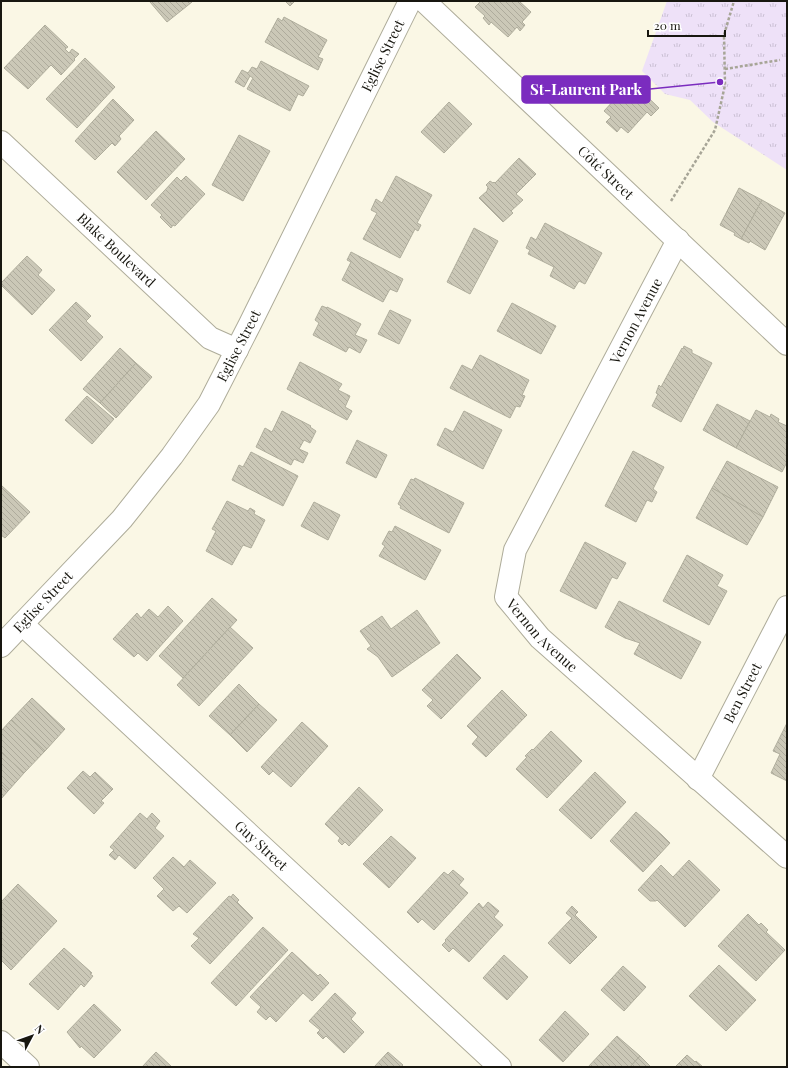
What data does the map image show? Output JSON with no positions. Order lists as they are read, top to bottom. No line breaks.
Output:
{"streets":{"street":["Eglise Street","Côté Street","Blake Boulevard","Vernon Avenue","Ben Street","Guy Street"]},"crossings":[["Eglise Street","Blake Boulevard"],["Eglise Street","Guy Street"],["Côté Street","Vernon Avenue"],["Vernon Avenue","Ben Street"]],"places":["St-Laurent Park"],"scale_bar":"20 m","north":"top right"}
